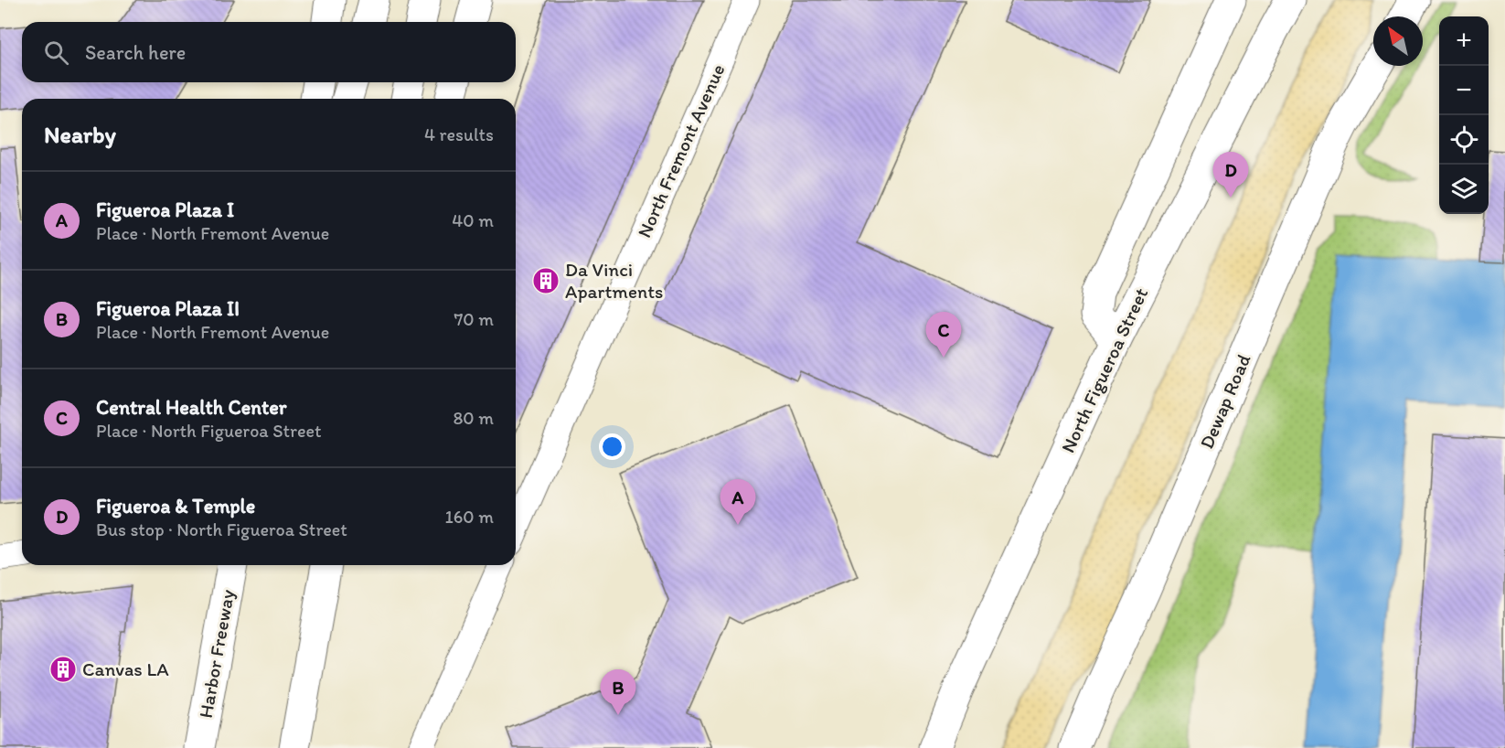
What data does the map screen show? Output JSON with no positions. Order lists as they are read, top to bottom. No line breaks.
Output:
{"streets":{"main road":["North Figueroa Street","Dewap Road","Harbor Freeway"],"street":["North Fremont Avenue"]},"places":{"building":["Da Vinci Apartments","Canvas LA"]},"north":"top left","page":{"map_buttons":["+","−"],"search":"Search here","heading":["Nearby","4 results"],"pins":["D","C","A","B"],"list":[{"mark":"A","name":"Figueroa Plaza I","note":"Place · North Fremont Avenue","value":"40 m"},{"mark":"B","name":"Figueroa Plaza II","note":"Place · North Fremont Avenue","value":"70 m"},{"mark":"C","name":"Central Health Center","note":"Place · North Figueroa Street","value":"80 m"},{"mark":"D","name":"Figueroa & Temple","note":"Bus stop · North Figueroa Street","value":"160 m"}]}}
